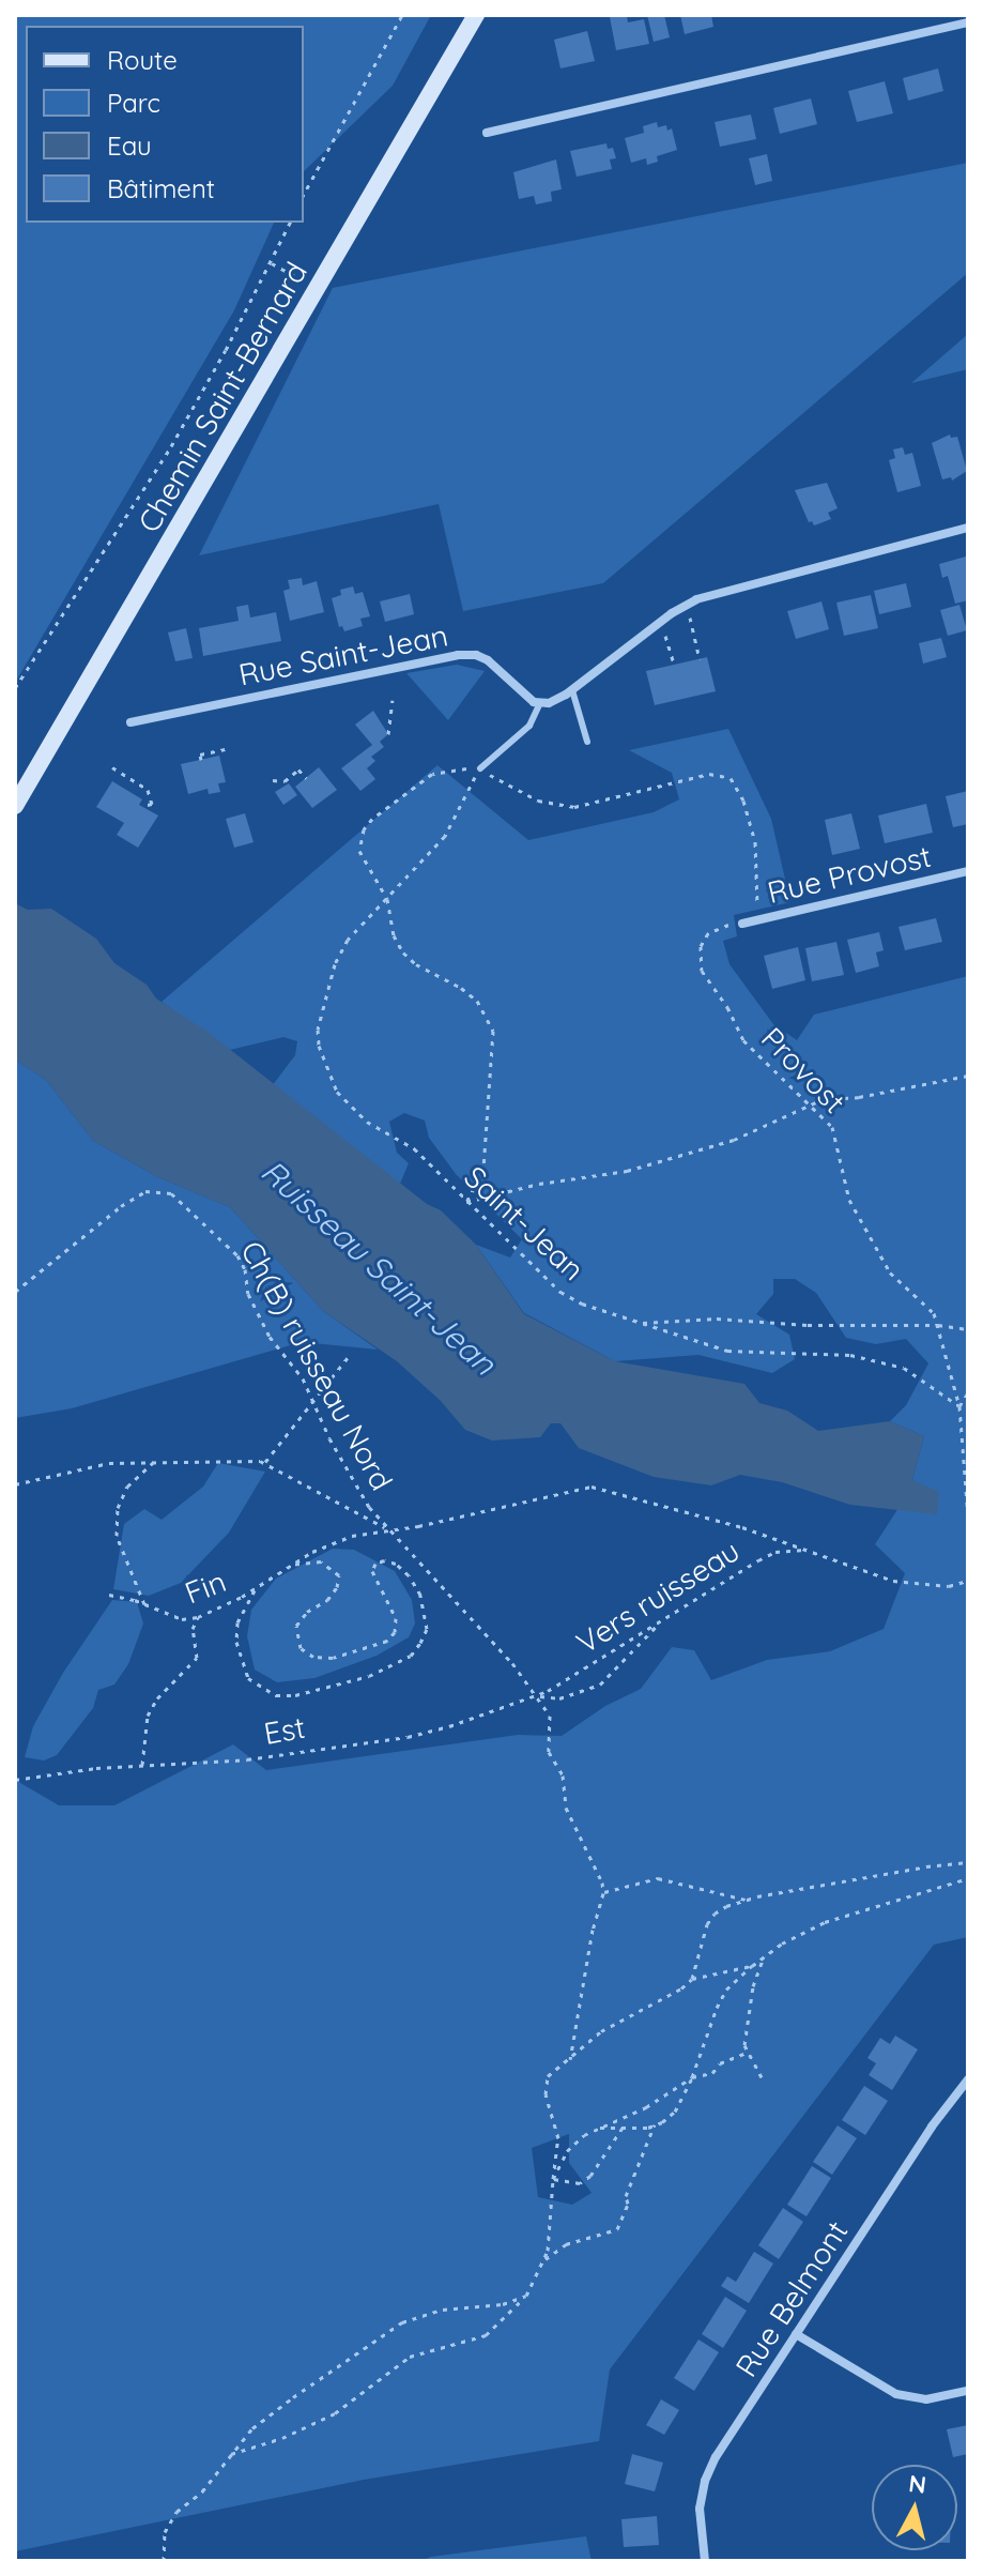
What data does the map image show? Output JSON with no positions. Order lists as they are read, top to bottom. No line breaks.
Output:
{"streets":{"street":["Chemin Saint-Bernard","Rue Saint-Jean","Rue Provost","Rue Belmont"],"path":["Provost","Saint-Jean","Ch(B) ruisseau Nord","Fin","Vers ruisseau","Est"]},"crossings":[["Rue Provost","Provost"],["Provost","Saint-Jean"],["Ch(B) ruisseau Nord","Fin"],["Fin","Vers ruisseau"],["Vers ruisseau","Est"]],"water":["Ruisseau Saint-Jean"],"legend":["Route","Parc","Eau","Bâtiment"],"north":"top"}
